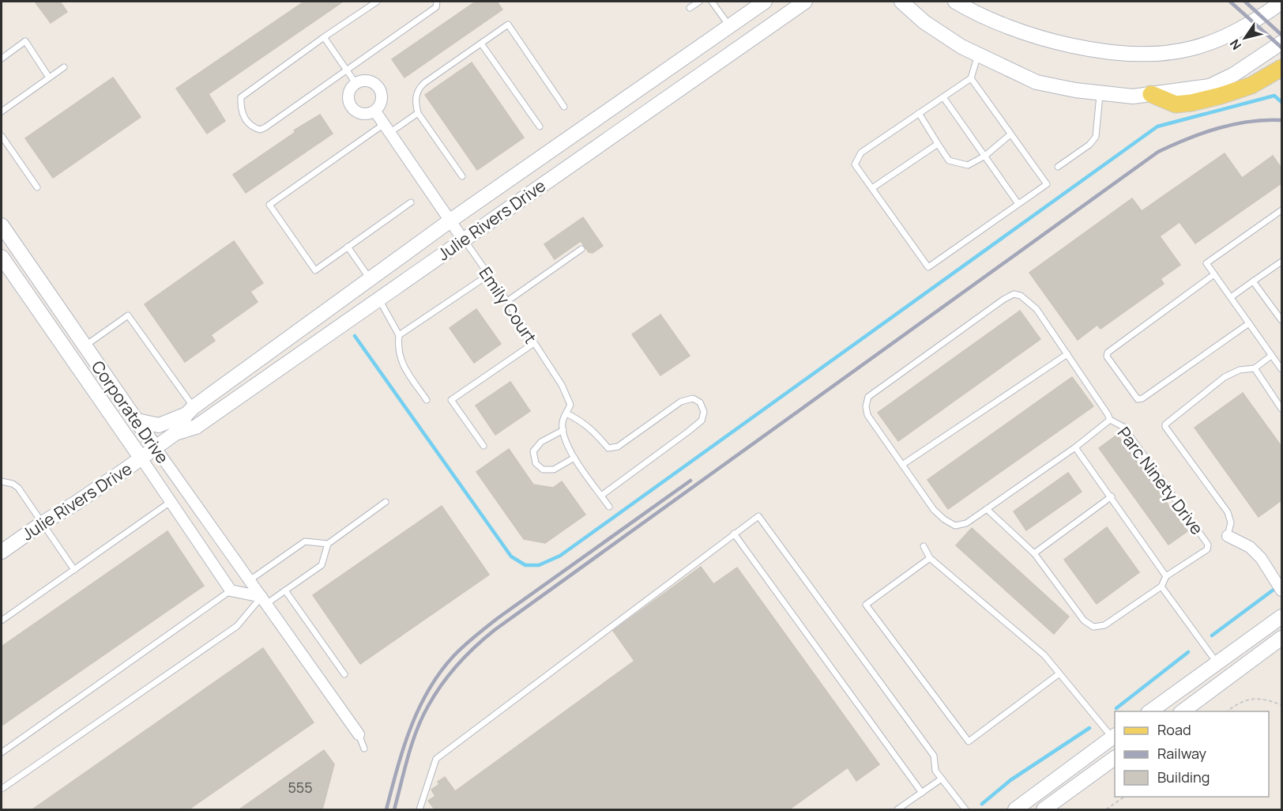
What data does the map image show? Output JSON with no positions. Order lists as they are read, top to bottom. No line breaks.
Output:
{"streets":{"street":["Julie Rivers Drive","Emily Court","Corporate Drive","Parc Ninety Drive"]},"crossings":[["Julie Rivers Drive","Emily Court"],["Julie Rivers Drive","Corporate Drive"]],"house_numbers":["555"],"legend":["Road","Railway","Building"],"north":"bottom left"}
